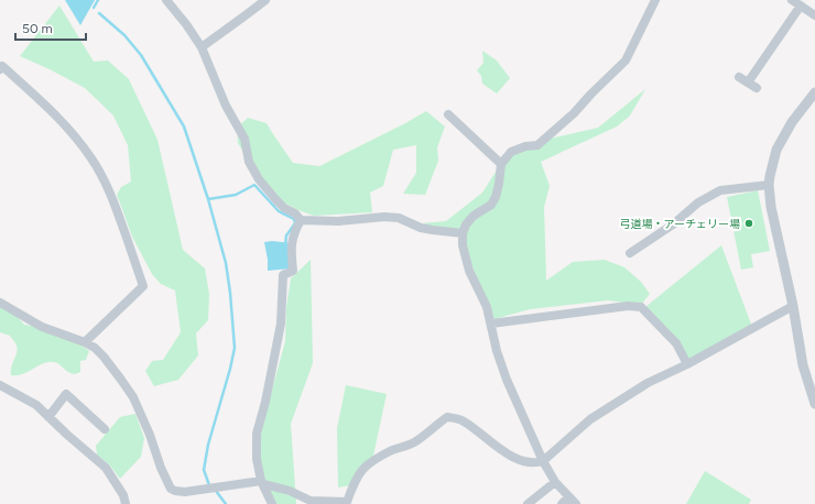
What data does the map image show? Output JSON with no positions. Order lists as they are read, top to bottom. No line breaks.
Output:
{"places":["弓道場・アーチェリー場"],"scale_bar":"50 m"}
